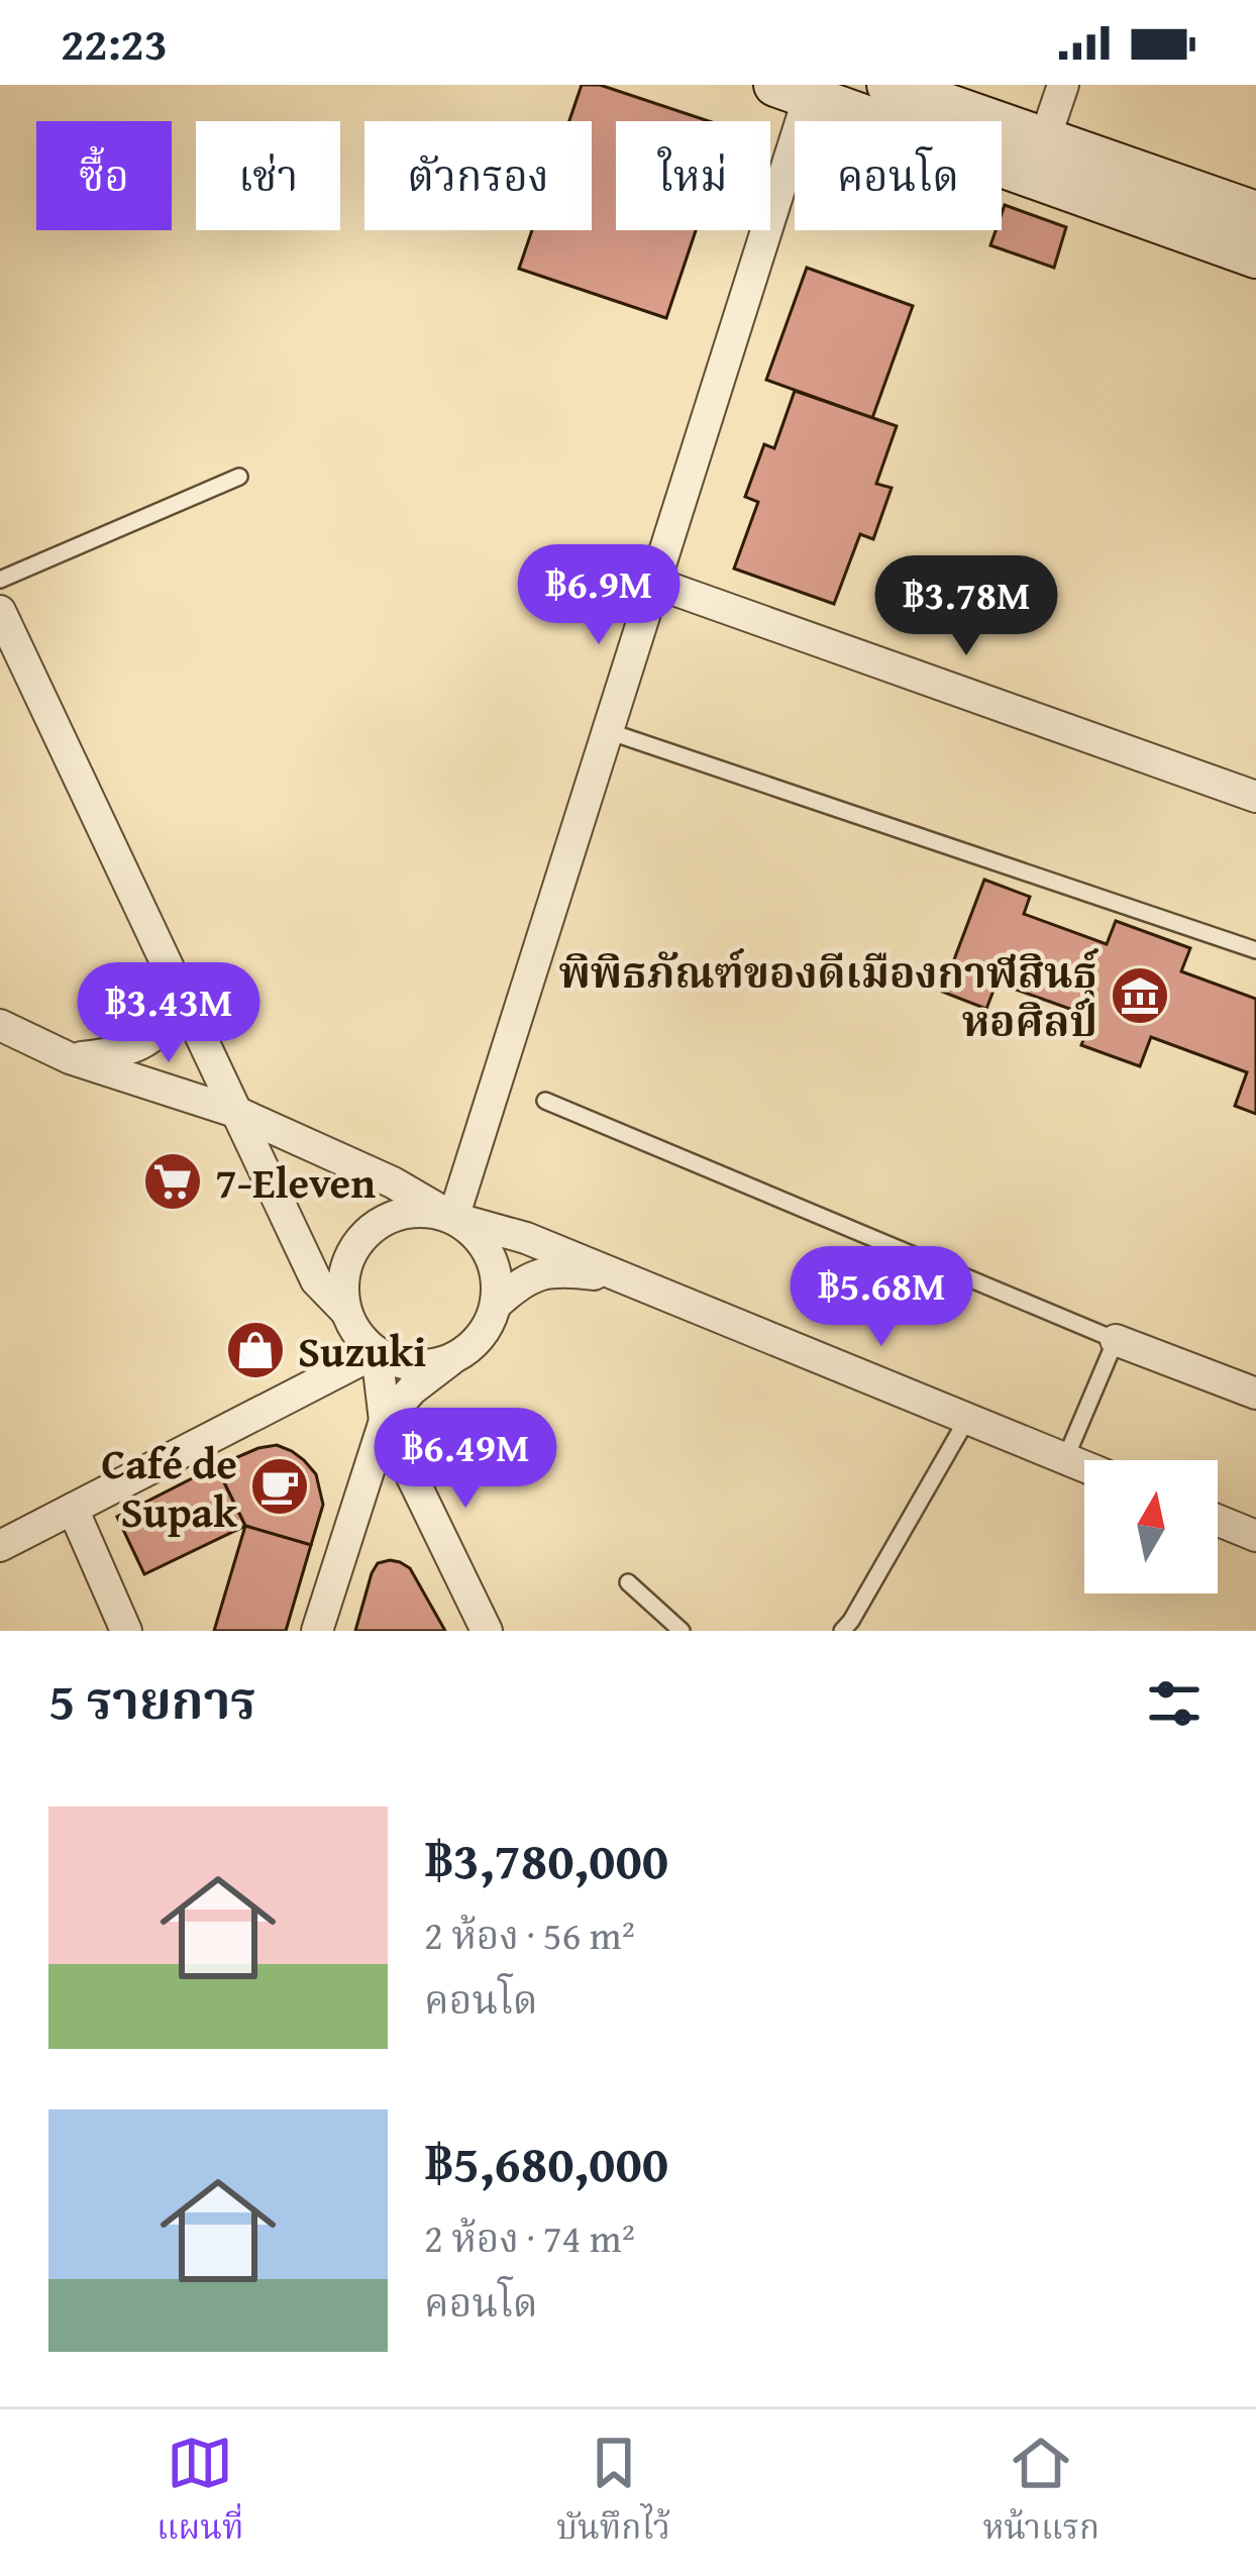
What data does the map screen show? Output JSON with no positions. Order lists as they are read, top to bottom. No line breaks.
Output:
{"places":{"museum":["พิพิธภัณฑ์ของดีเมืองกาฬสินธุ์ หอศิลป์"],"supermarket":["7-Eleven"],"shop":["Suzuki"],"cafe":["Café de Supak"]},"north":"top","page":{"status":"22:23","chip":["ซื้อ","เช่า","ตัวกรอง","ใหม่","คอนโด"],"price":["฿6.9M","฿3.78M","฿3.43M","฿5.68M","฿6.49M"],"heading":"5 รายการ","list":[{"name":"฿3,780,000","note":"2 ห้อง · 56 m² · คอนโด"},{"name":"฿5,680,000","note":"2 ห้อง · 74 m² · คอนโด"}],"tabs":["แผนที่","บันทึกไว้","หน้าแรก"]}}
